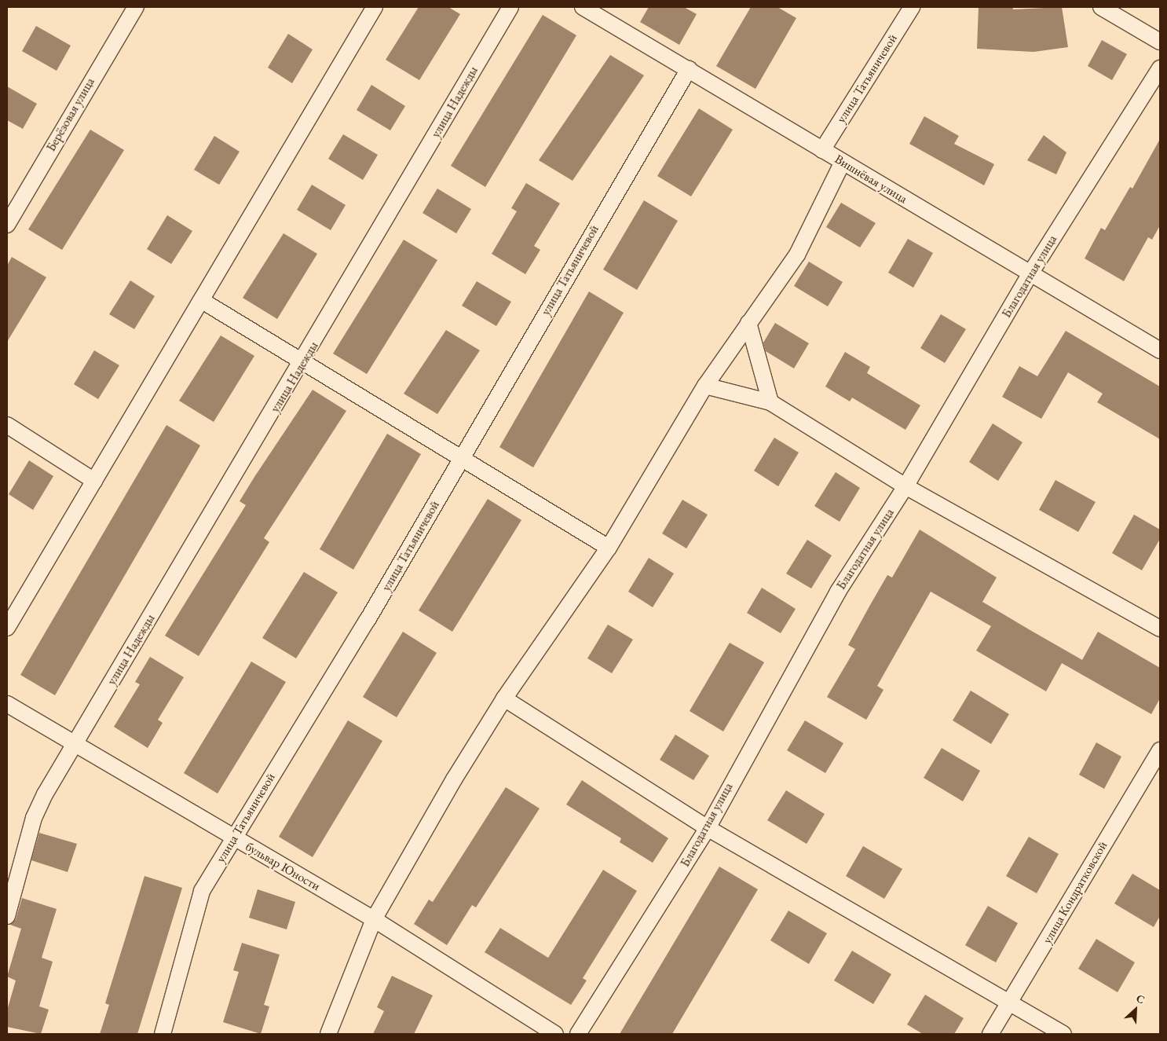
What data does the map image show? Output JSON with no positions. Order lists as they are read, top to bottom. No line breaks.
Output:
{"streets":{"street":["улица Татьяничевой","улица Надежды","Берёзовая улица","Вишнёвая улица","Благодатная улица","бульвар Юности","улица Кондратковской"]},"crossings":[["улица Татьяничевой","Вишнёвая улица"],["улица Татьяничевой","бульвар Юности"],["улица Надежды","бульвар Юности"],["Вишнёвая улица","Благодатная улица"]],"north":"top right"}
